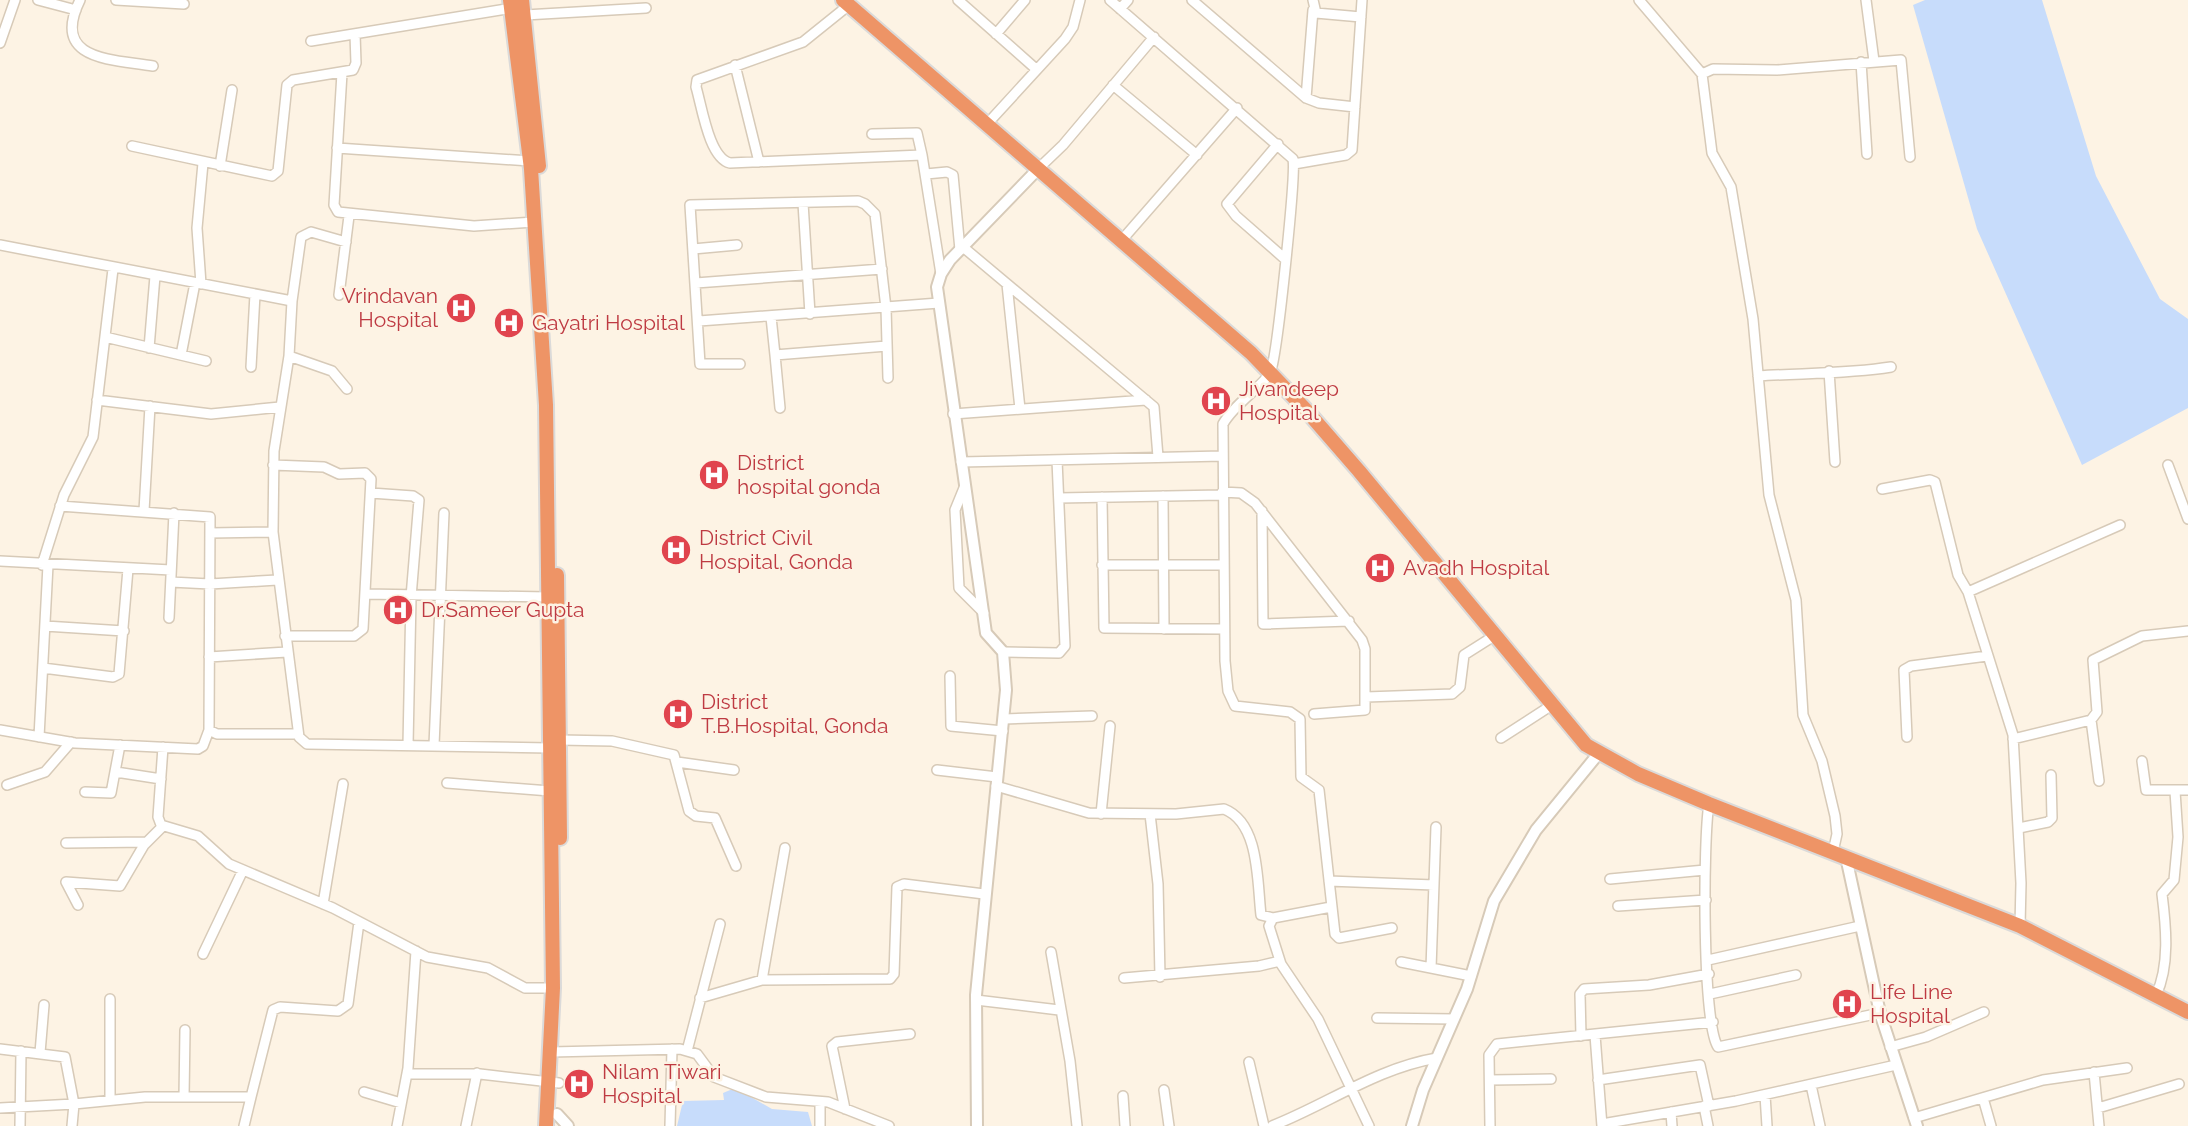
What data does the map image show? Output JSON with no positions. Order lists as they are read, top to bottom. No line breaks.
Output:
{"places":{"hospital":["Vrindavan Hospital","Gayatri Hospital","Jivandeep Hospital","District hospital gonda","District Civil Hospital, Gonda","Avadh Hospital","Dr.Sameer Gupta","District T.B.Hospital, Gonda","Life Line Hospital","Nilam Tiwari Hospital"]}}
